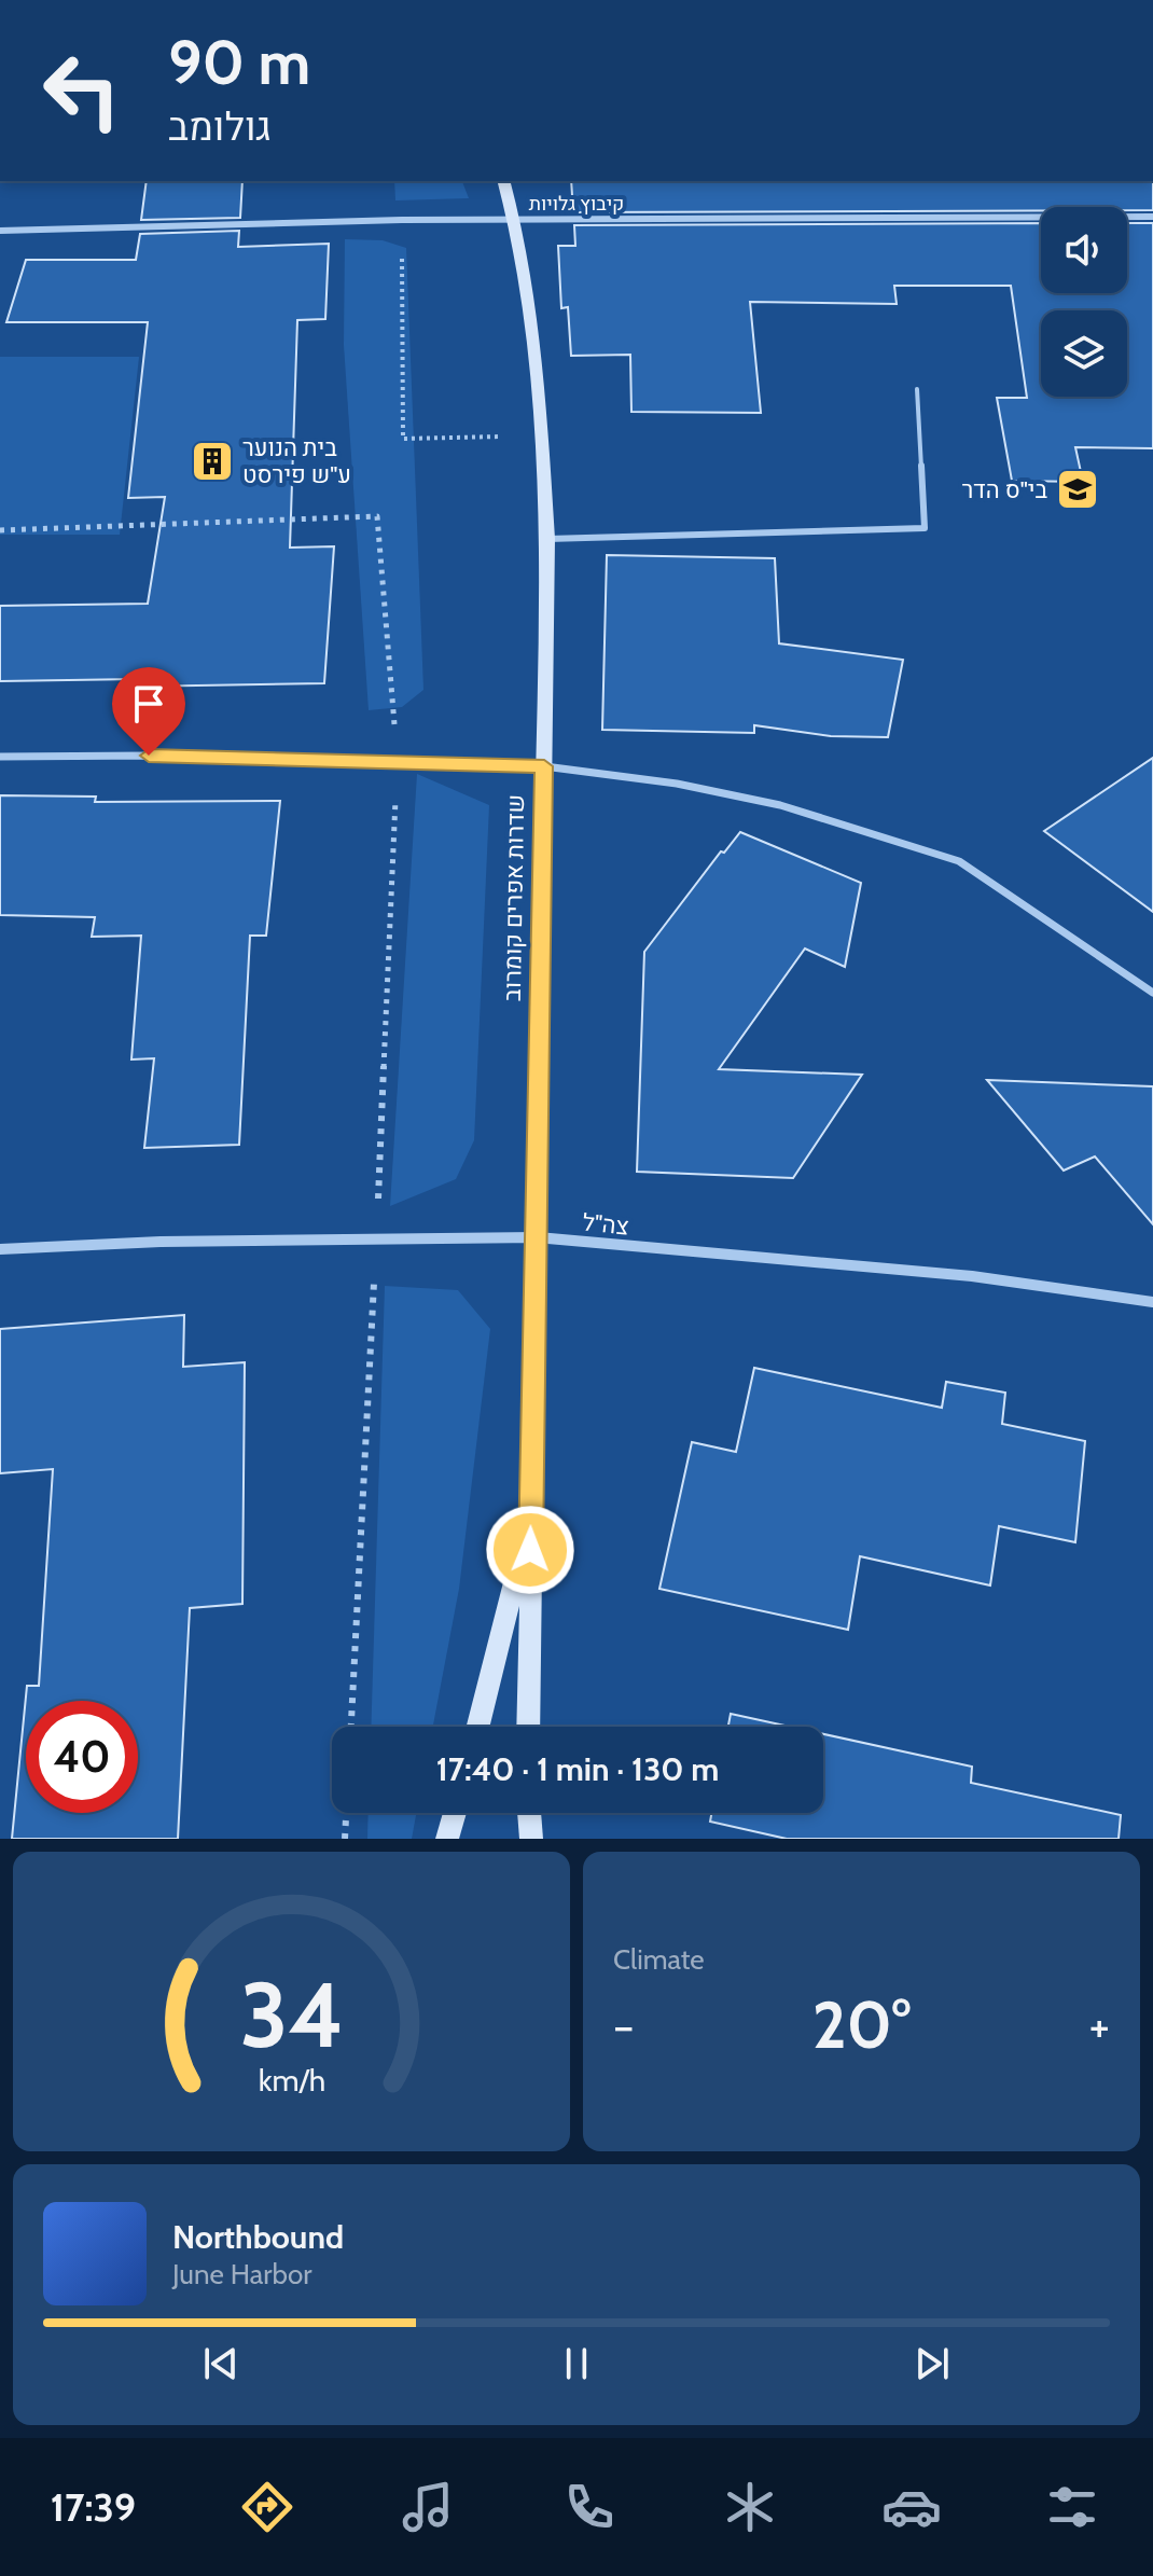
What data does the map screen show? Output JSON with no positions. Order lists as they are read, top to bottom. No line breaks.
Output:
{"streets":{"street":["קיבוץ גלויות","שדרות אפרים קומרוב","צה\"ל"]},"crossings":[["קיבוץ גלויות","שדרות אפרים קומרוב"],["שדרות אפרים קומרוב","צה\"ל"]],"places":{"building":["בית הנוער ע\"ש פירסט"],"school or university":["בי\"ס הדר"]},"page":{"turn":["90 m","גולומב"],"limit":"40","trip":"17:40 · 1 min · 130 m","tile":"Climate","heat":["−","20°","+"],"song":["Northbound","June Harbor"],"tabs":"17:39","gauge":["34","km/h"]}}
